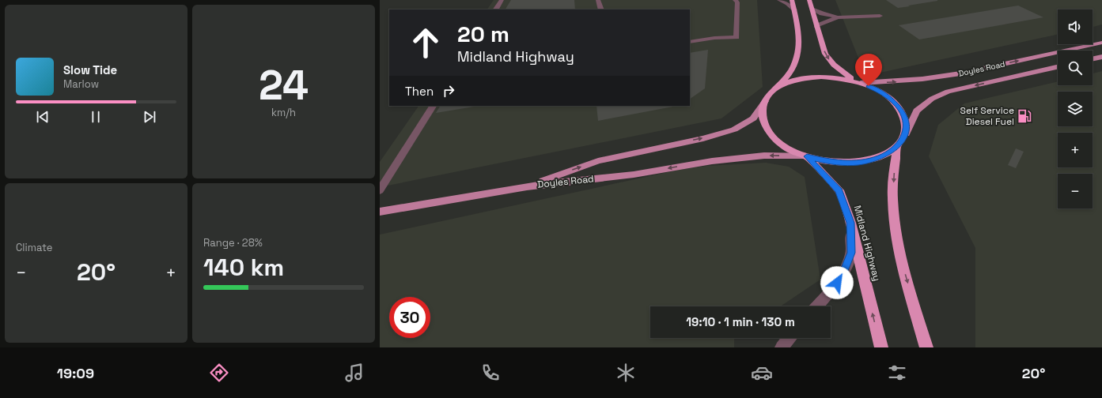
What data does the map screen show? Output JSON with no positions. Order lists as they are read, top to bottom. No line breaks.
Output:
{"streets":{"highway":["Midland Highway"],"main road":["Doyles Road"]},"crossings":[["Doyles Road","Midland Highway"]],"places":{"fuel station":["Self Service Diesel Fuel"]},"page":{"tile":[["24","km/h"],"Climate",["Range · 28%","140 km"]],"map_buttons":["+","−"],"turn":["20 m","Midland Highway"],"song":["Slow Tide","Marlow"],"then":"Then","heat":["−","20°","+"],"limit":"30","trip":"19:10 · 1 min · 130 m","tabs":["19:09","20°"]}}
